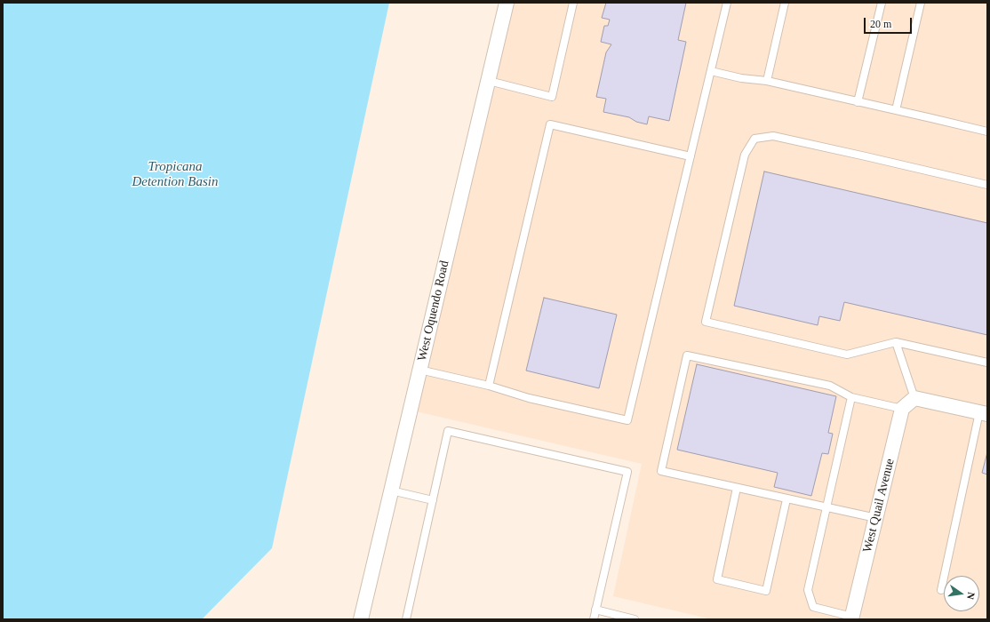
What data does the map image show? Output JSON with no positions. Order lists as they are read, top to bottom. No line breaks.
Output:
{"streets":{"street":["West Oquendo Road","West Quail Avenue"]},"water":["Tropicana Detention Basin"],"scale_bar":"20 m","north":"right"}
